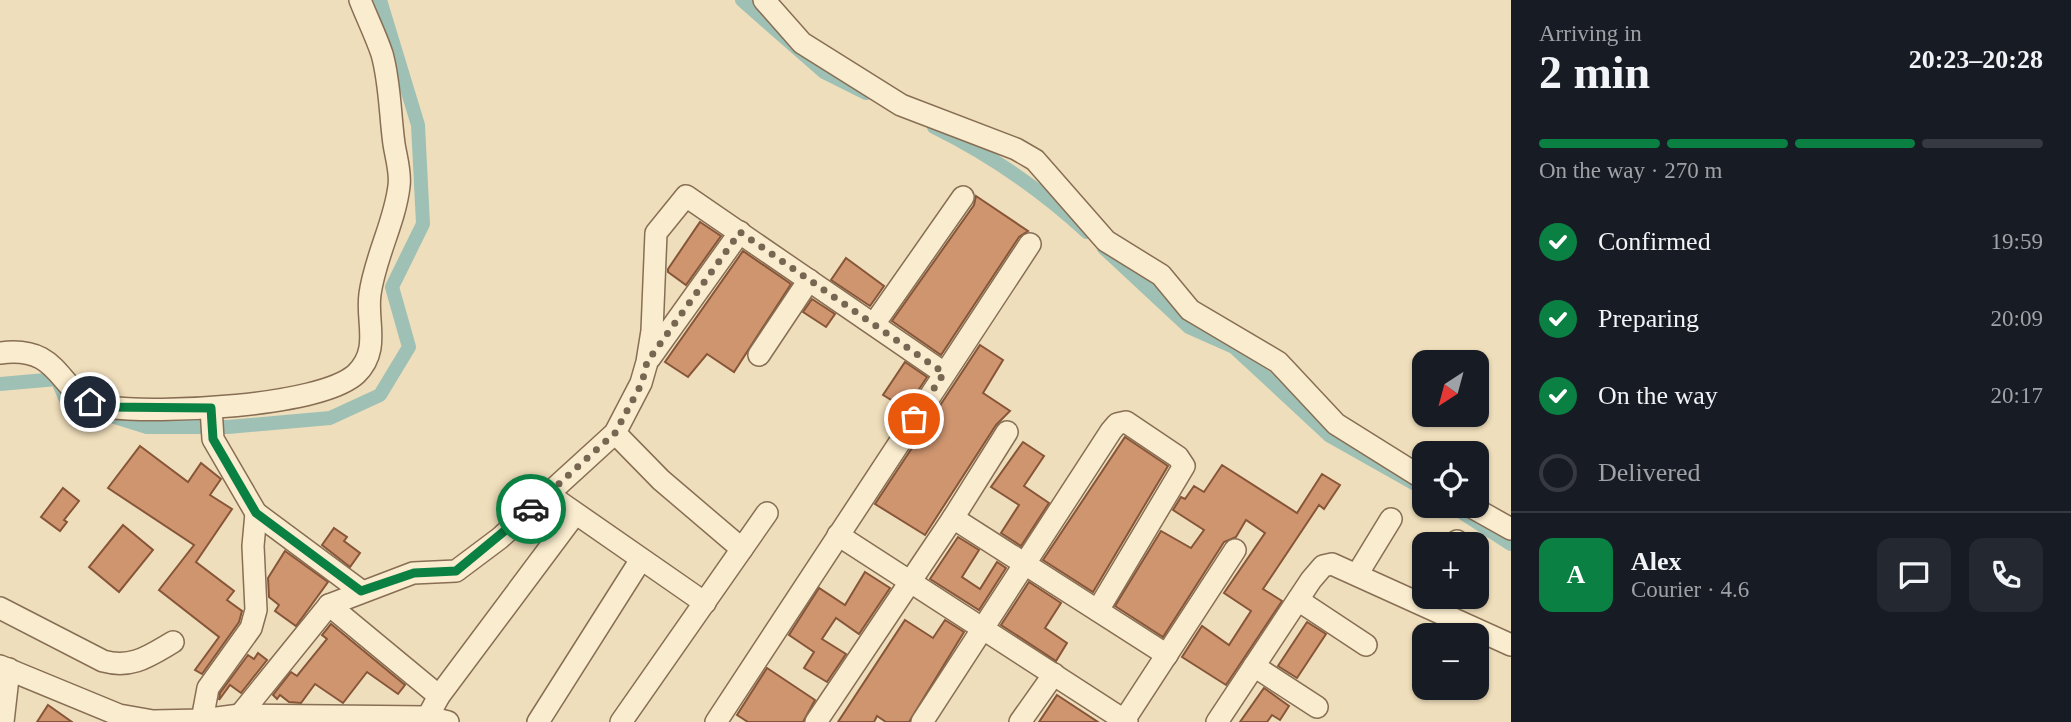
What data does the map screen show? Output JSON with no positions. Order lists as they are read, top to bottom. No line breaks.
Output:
{"north":"bottom left","page":{"heading":["2 min","Arriving in","20:23–20:28"],"panel":["Alex","Courier · 4.6"],"bar":"On the way · 270 m","list":[["Confirmed","19:59"],["Preparing","20:09"],["On the way","20:17"],"Delivered"],"map_buttons":["+","−"],"round":"A"}}
